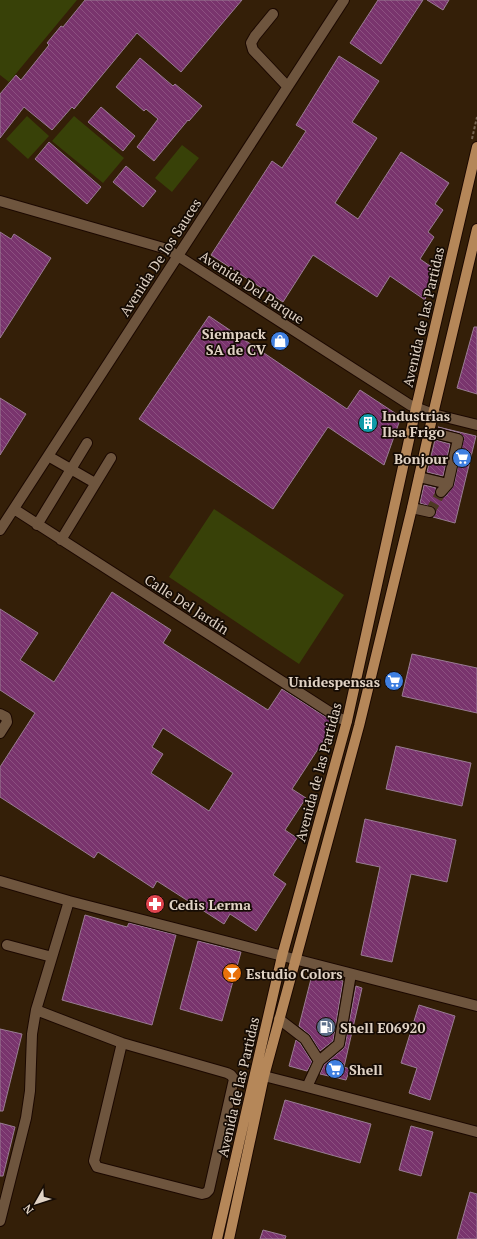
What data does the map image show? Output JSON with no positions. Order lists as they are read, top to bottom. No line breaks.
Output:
{"streets":{"main road":["Avenida de las Partidas"],"street":["Avenida De los Sauces","Avenida Del Parque","Calle Del Jardín"]},"crossings":[["Avenida De los Sauces","Avenida Del Parque"],["Avenida De los Sauces","Calle Del Jardín"],["Avenida Del Parque","Avenida de las Partidas"],["Avenida de las Partidas","Calle Del Jardín"]],"places":{"shop":["Siempack SA de CV"],"building":["Industrias Ilsa Frigo"],"supermarket":["Bonjour","Unidespensas","Shell"],"pharmacy":["Cedis Lerma"],"bar":["Estudio Colors"],"fuel station":["Shell E06920"]},"north":"bottom left"}
